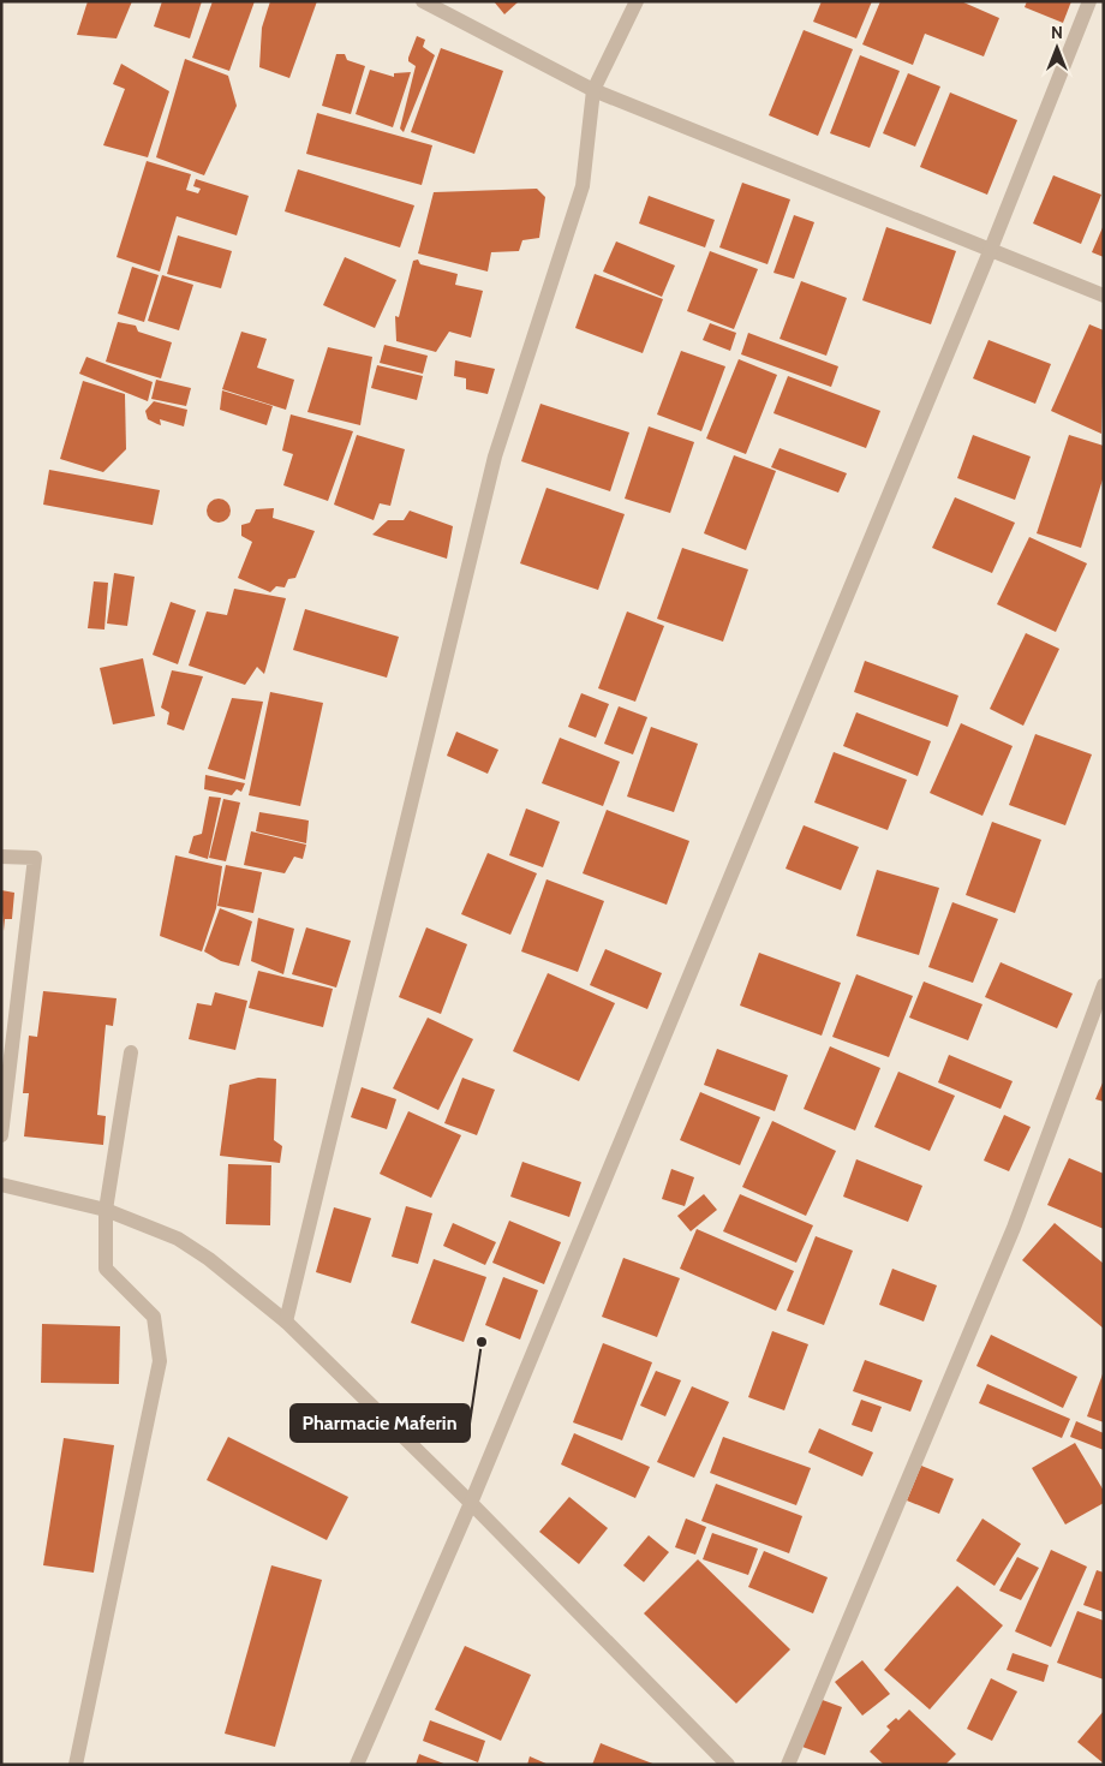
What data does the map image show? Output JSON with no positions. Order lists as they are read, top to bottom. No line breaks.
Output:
{"places":["Pharmacie Maferin"],"north":"top"}
